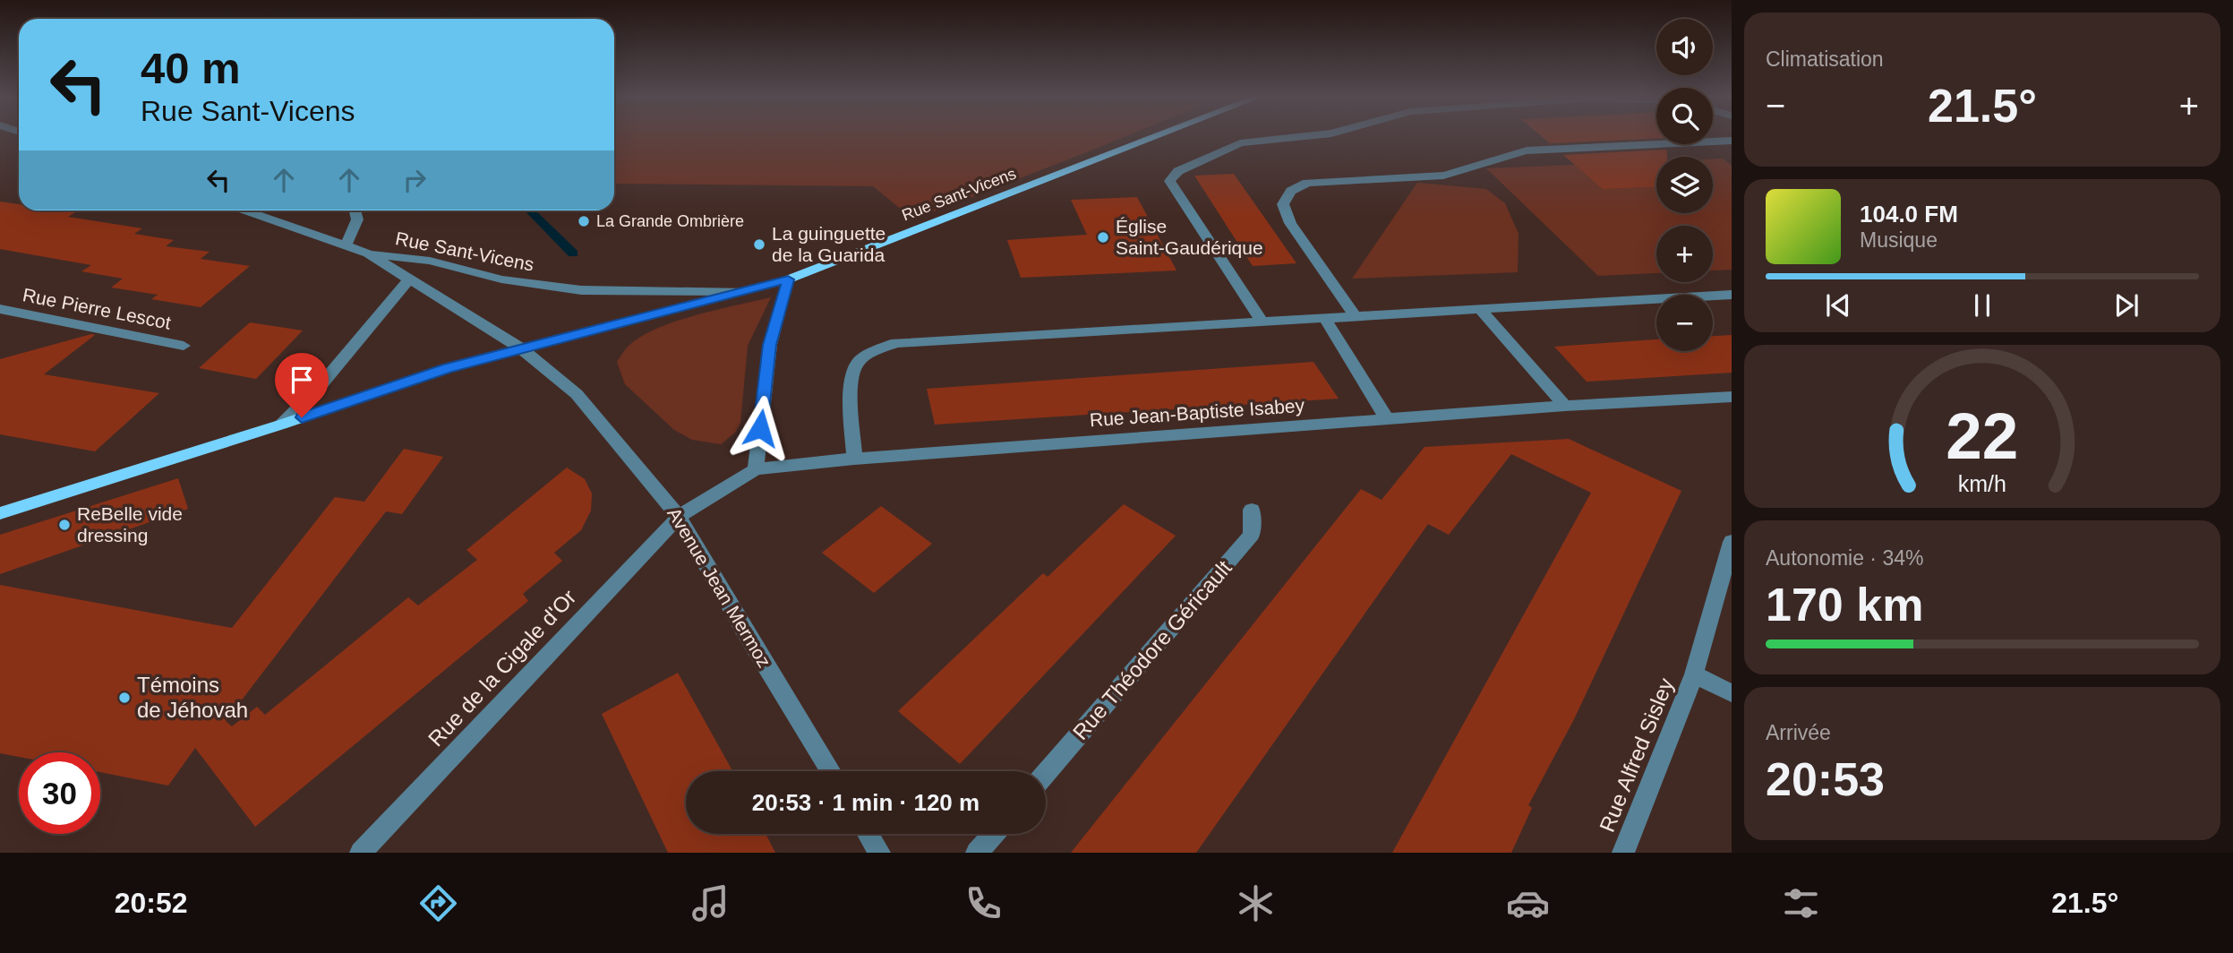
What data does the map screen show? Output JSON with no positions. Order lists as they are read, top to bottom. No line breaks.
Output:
{"streets":{"main road":["Rue Sant-Vicens"],"street":["Rue Pierre Lescot","Rue Jean-Baptiste Isabey","Avenue Jean Mermoz","Rue Théodore Géricault","Rue de la Cigale d'Or","Rue Alfred Sisley"]},"crossings":[["Rue Sant-Vicens","Avenue Jean Mermoz"],["Rue Jean-Baptiste Isabey","Avenue Jean Mermoz"],["Rue Jean-Baptiste Isabey","Rue de la Cigale d'Or"],["Avenue Jean Mermoz","Rue de la Cigale d'Or"]],"places":["La Grande Ombrière","Église Saint-Gaudérique","La guinguette de la Guarida","ReBelle vide dressing","Témoins de Jéhovah"],"page":{"tile":["Climatisation",["Autonomie · 34%","170 km"],["Arrivée","20:53"]],"map_buttons":["+","−"],"turn":["40 m","Rue Sant-Vicens"],"heat":["−","21.5°","+"],"song":["104.0 FM","Musique"],"limit":"30","trip":"20:53 · 1 min · 120 m","tabs":["20:52","21.5°"],"gauge":["22","km/h"]}}
